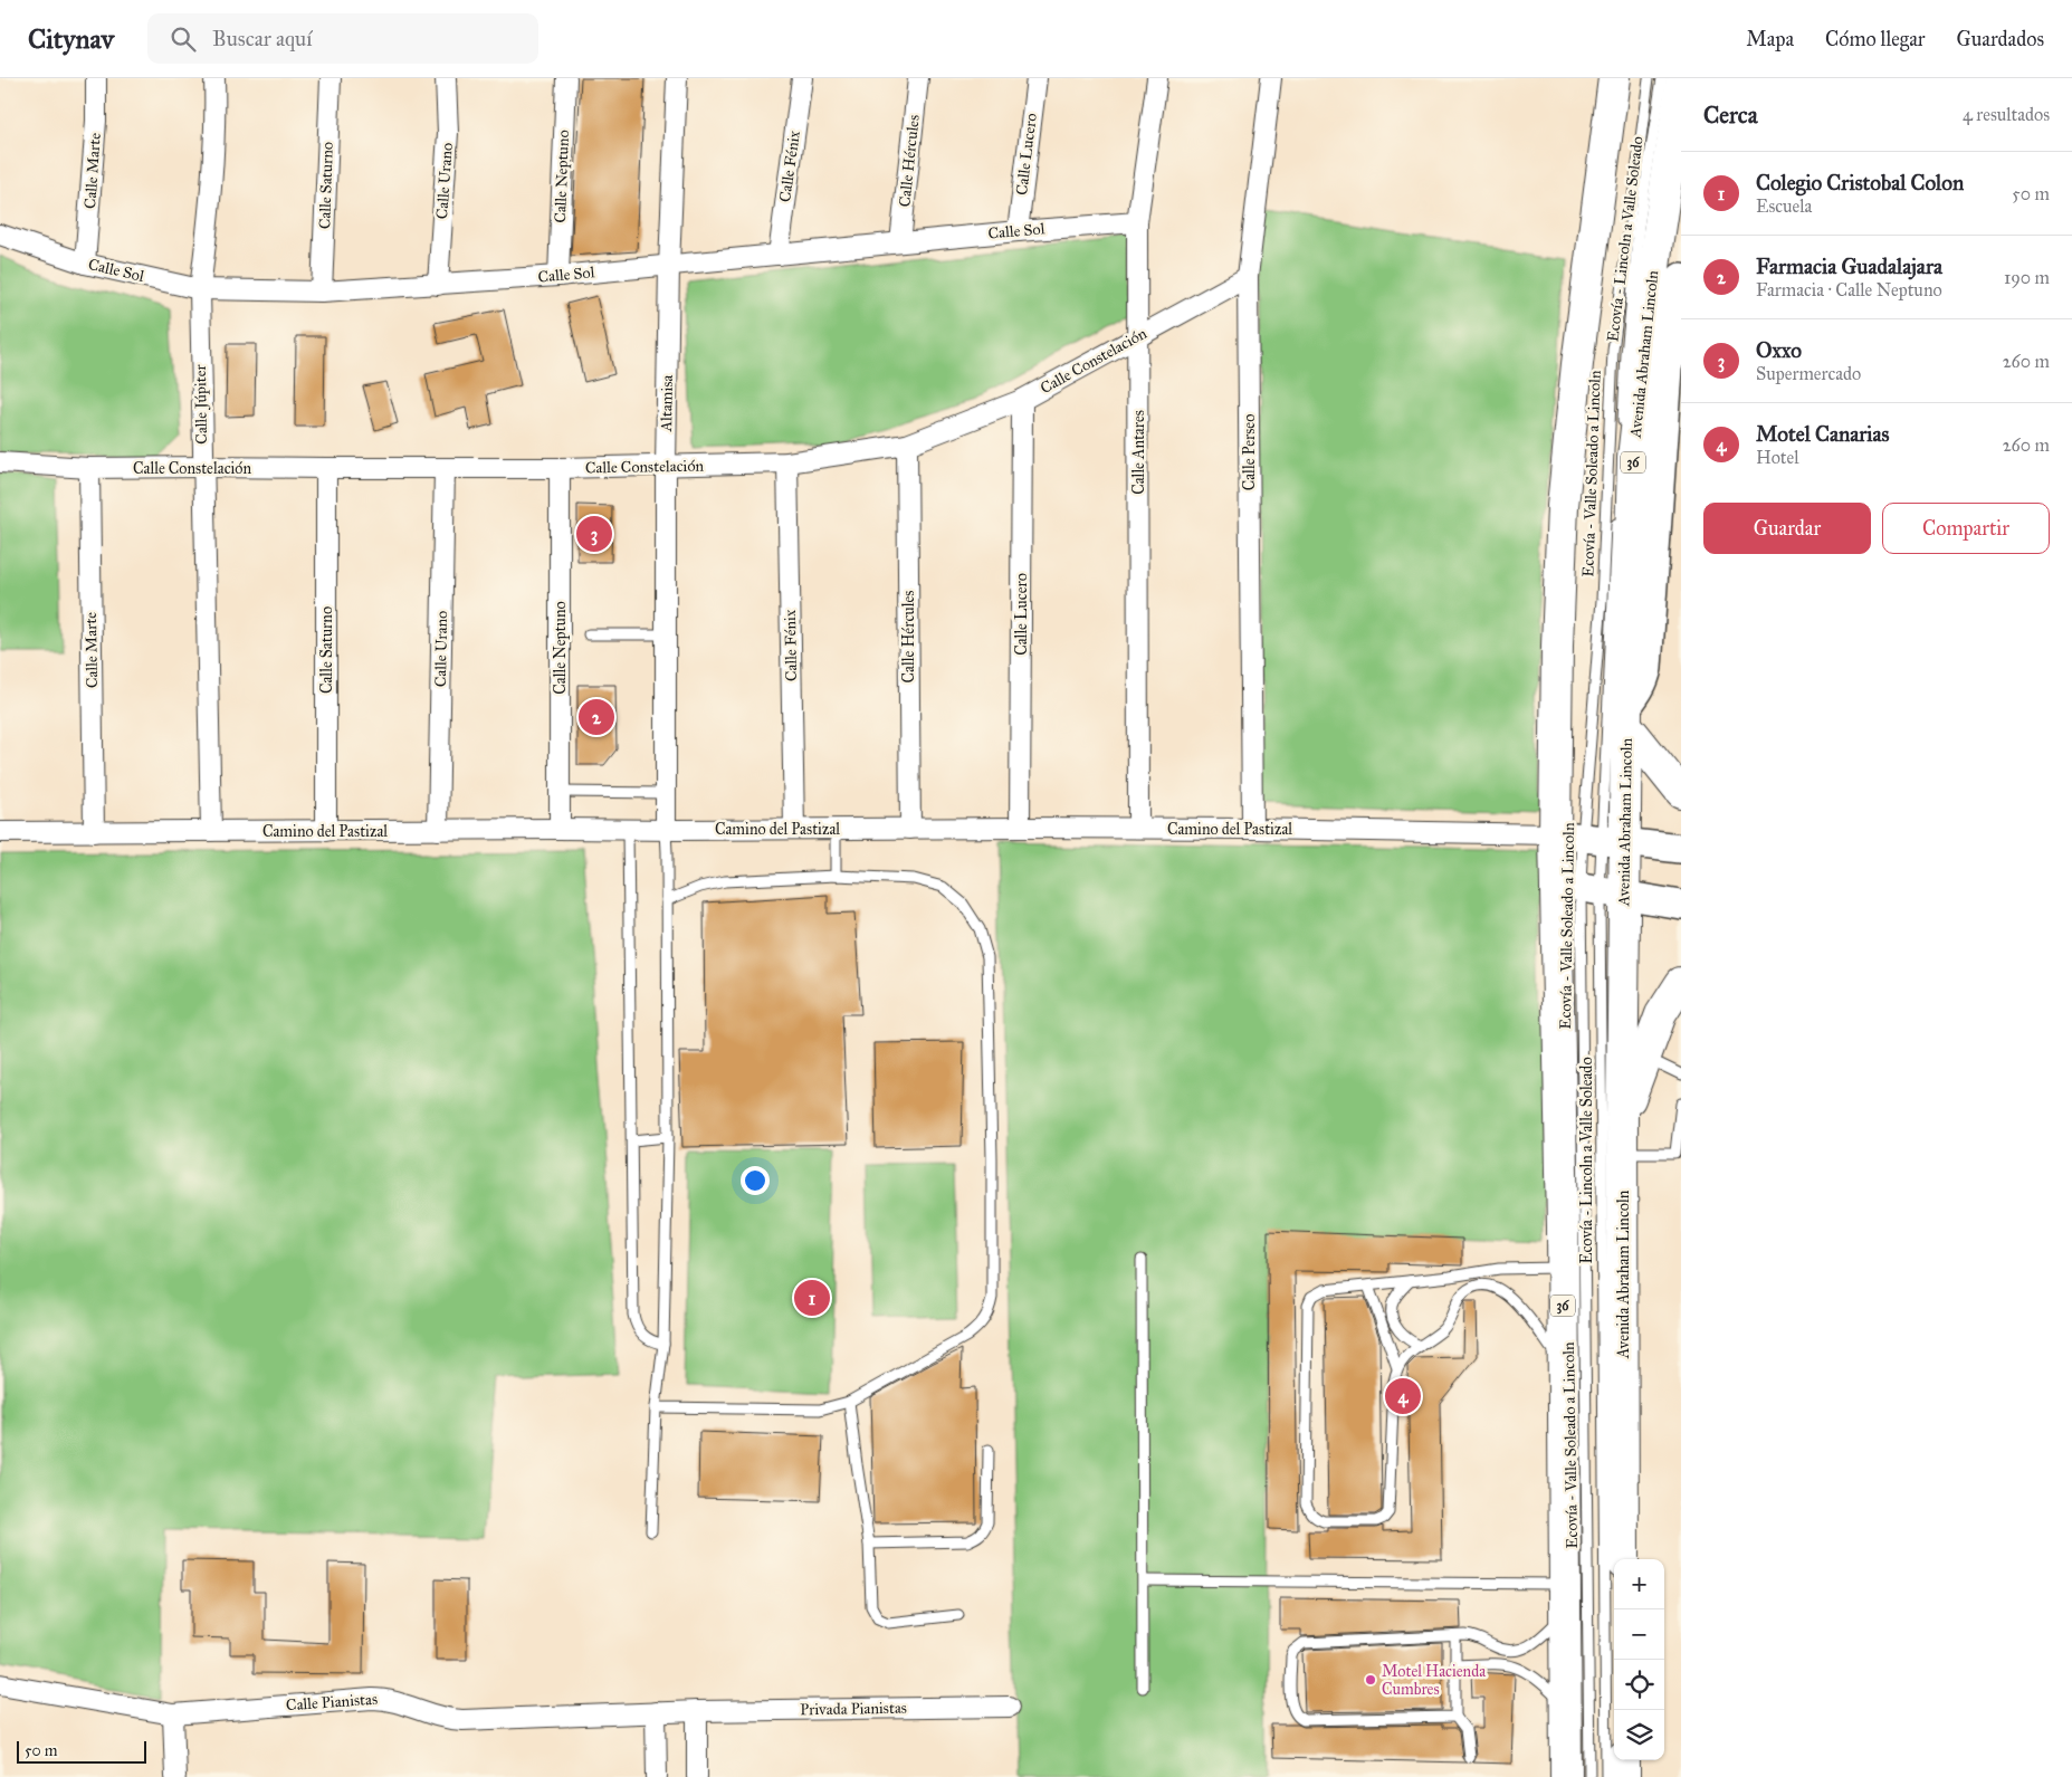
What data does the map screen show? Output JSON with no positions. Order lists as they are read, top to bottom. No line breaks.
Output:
{"streets":{"main road":["Avenida Abraham Lincoln","36"],"street":["Calle Lucero","Calle Hércules","Calle Fénix","Calle Marte","Calle Neptuno","Calle Urano","Calle Saturno","Calle Sol","Calle Constelación","Altamisa","Calle Júpiter","Calle Antares","Calle Perseo","Camino del Pastizal","Calle Pianistas","Privada Pianistas"],"lane":["Ecovía - Lincoln a Valle Soleado","Ecovía - Valle Soleado a Lincoln"]},"crossings":[["Calle Lucero","Calle Sol"],["Calle Lucero","Calle Constelación"],["Calle Lucero","Camino del Pastizal"],["Calle Hércules","Calle Sol"],["Calle Hércules","Calle Constelación"],["Calle Hércules","Camino del Pastizal"],["Calle Fénix","Calle Sol"],["Calle Fénix","Calle Constelación"],["Calle Fénix","Camino del Pastizal"],["Calle Marte","Calle Sol"],["Calle Marte","Calle Constelación"],["Calle Marte","Camino del Pastizal"],["Calle Neptuno","Calle Sol"],["Calle Neptuno","Calle Constelación"],["Calle Neptuno","Camino del Pastizal"],["Calle Urano","Calle Sol"],["Calle Urano","Calle Constelación"],["Calle Urano","Camino del Pastizal"],["Calle Saturno","Calle Sol"],["Calle Saturno","Calle Constelación"],["Calle Saturno","Camino del Pastizal"],["Calle Sol","Altamisa"],["Calle Sol","Calle Júpiter"],["Calle Sol","Calle Antares"],["Ecovía - Lincoln a Valle Soleado","Avenida Abraham Lincoln"],["Ecovía - Lincoln a Valle Soleado","36"],["Ecovía - Lincoln a Valle Soleado","Ecovía - Valle Soleado a Lincoln"],["Avenida Abraham Lincoln","36"],["Avenida Abraham Lincoln","Ecovía - Valle Soleado a Lincoln"],["Avenida Abraham Lincoln","Camino del Pastizal"],["Calle Constelación","Altamisa"],["Calle Constelación","Calle Júpiter"],["Calle Constelación","Calle Antares"],["Calle Constelación","Calle Perseo"],["Altamisa","Camino del Pastizal"],["Calle Júpiter","Camino del Pastizal"],["Calle Antares","Camino del Pastizal"],["Calle Perseo","Camino del Pastizal"],["36","Ecovía - Valle Soleado a Lincoln"],["36","Camino del Pastizal"],["Ecovía - Valle Soleado a Lincoln","Camino del Pastizal"],["Calle Pianistas","Privada Pianistas"]],"places":["Motel Hacienda Cumbres"],"scale_bar":"50 m","page":{"header":"Citynav","search":"Buscar aquí","nav":["Mapa","Cómo llegar","Guardados"],"heading":["Cerca","4 resultados"],"list":[{"mark":"1","name":"Colegio Cristobal Colon","note":"Escuela","value":"50 m"},{"mark":"2","name":"Farmacia Guadalajara","note":"Farmacia · Calle Neptuno","value":"190 m"},{"mark":"3","name":"Oxxo","note":"Supermercado","value":"260 m"},{"mark":"4","name":"Motel Canarias","note":"Hotel","value":"260 m"}],"buttons":["Guardar","Compartir"],"pins":["3","2","1","4"],"map_buttons":["+","−"],"scale":"50 m"}}
